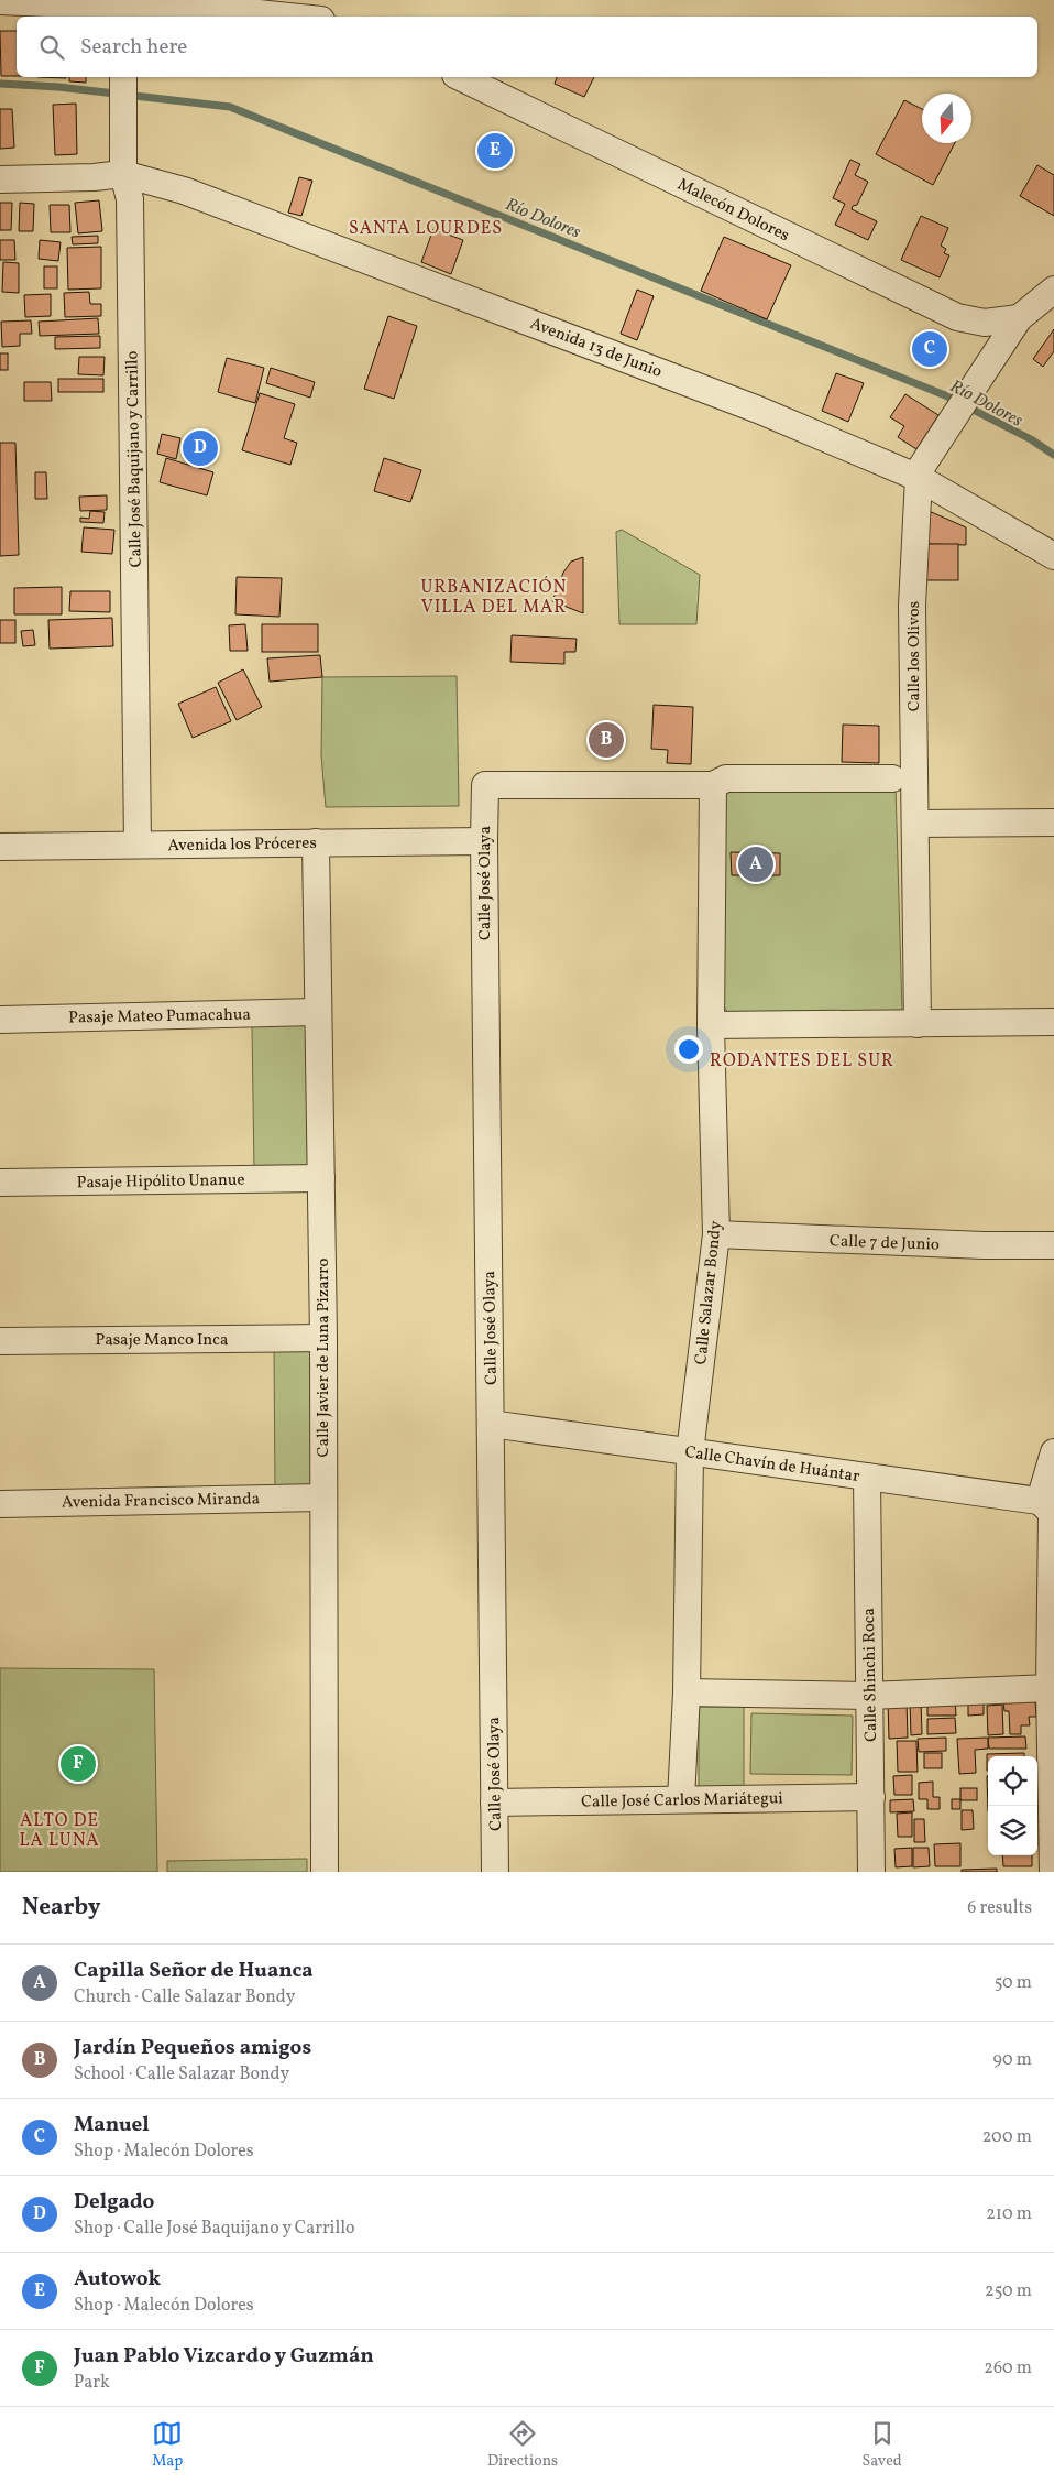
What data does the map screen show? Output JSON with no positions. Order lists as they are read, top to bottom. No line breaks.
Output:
{"streets":{"street":["Malecón Dolores","Avenida 13 de Junio","Calle José Baquijano y Carrillo","Calle los Olivos","Avenida los Próceres","Calle José Olaya","Pasaje Mateo Pumacahua","Pasaje Hipólito Unanue","Calle 7 de Junio","Calle Salazar Bondy","Pasaje Manco Inca","Calle Javier de Luna Pizarro","Calle Chavín de Huántar","Avenida Francisco Miranda","Calle Shinchi Roca","Calle José Carlos Mariátegui"]},"crossings":[["Avenida 13 de Junio","Calle José Baquijano y Carrillo"],["Avenida 13 de Junio","Calle los Olivos"],["Calle José Baquijano y Carrillo","Avenida los Próceres"],["Avenida los Próceres","Calle José Olaya"],["Avenida los Próceres","Calle Javier de Luna Pizarro"],["Calle José Olaya","Calle Salazar Bondy"],["Calle José Olaya","Calle Chavín de Huántar"],["Calle José Olaya","Calle José Carlos Mariátegui"],["Pasaje Mateo Pumacahua","Calle Javier de Luna Pizarro"],["Pasaje Hipólito Unanue","Calle Javier de Luna Pizarro"],["Calle 7 de Junio","Calle Salazar Bondy"],["Calle Salazar Bondy","Calle Chavín de Huántar"],["Calle Salazar Bondy","Calle José Carlos Mariátegui"],["Pasaje Manco Inca","Calle Javier de Luna Pizarro"],["Calle Javier de Luna Pizarro","Avenida Francisco Miranda"],["Calle Chavín de Huántar","Calle Shinchi Roca"],["Calle Shinchi Roca","Calle José Carlos Mariátegui"]],"districts":["SANTA LOURDES","URBANIZACIÓN VILLA DEL MAR","RODANTES DEL SUR","ALTO DE LA LUNA"],"water":["Río Dolores"],"north":"bottom","page":{"search":"Search here","pins":["E","C","D","B","A","F"],"heading":["Nearby","6 results"],"list":[{"mark":"A","name":"Capilla Señor de Huanca","note":"Church · Calle Salazar Bondy","value":"50 m"},{"mark":"B","name":"Jardín Pequeños amigos","note":"School · Calle Salazar Bondy","value":"90 m"},{"mark":"C","name":"Manuel","note":"Shop · Malecón Dolores","value":"200 m"},{"mark":"D","name":"Delgado","note":"Shop · Calle José Baquijano y Carrillo","value":"210 m"},{"mark":"E","name":"Autowok","note":"Shop · Malecón Dolores","value":"250 m"},{"mark":"F","name":"Juan Pablo Vizcardo y Guzmán","note":"Park","value":"260 m"}],"nav":["Map","Directions","Saved"]}}
